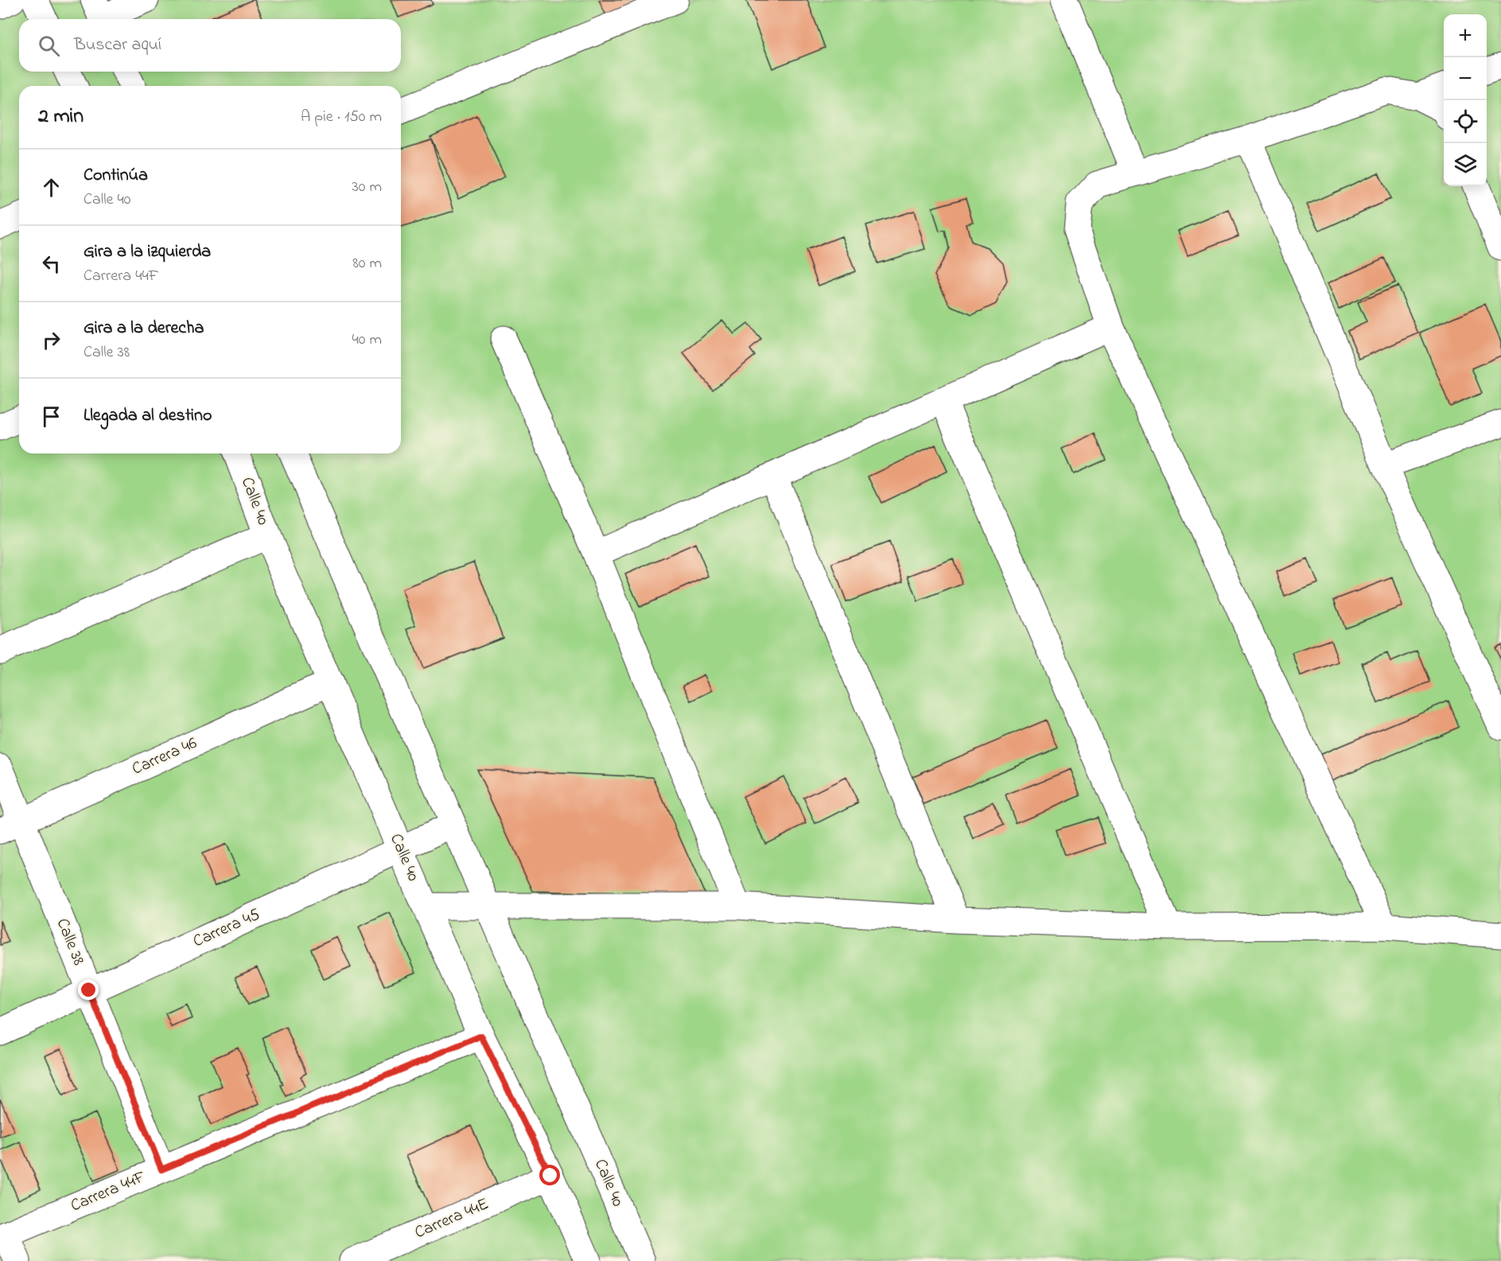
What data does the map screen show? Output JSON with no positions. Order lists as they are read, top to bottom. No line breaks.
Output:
{"streets":{"street":["Calle 40","Carrera 46","Carrera 45","Calle 38","Carrera 44F","Carrera 44E"]},"crossings":[["Calle 40","Carrera 46"],["Calle 40","Carrera 45"],["Calle 40","Carrera 44F"],["Calle 40","Carrera 44E"],["Carrera 46","Calle 38"],["Carrera 45","Calle 38"],["Calle 38","Carrera 44F"]],"page":{"map_buttons":["+","−"],"search":"Buscar aquí","heading":["2 min","A pie · 150 m"],"list":[["Continúa","Calle 40","30 m"],["Gira a la izquierda","Carrera 44F","80 m"],["Gira a la derecha","Calle 38","40 m"],"Llegada al destino"]}}
